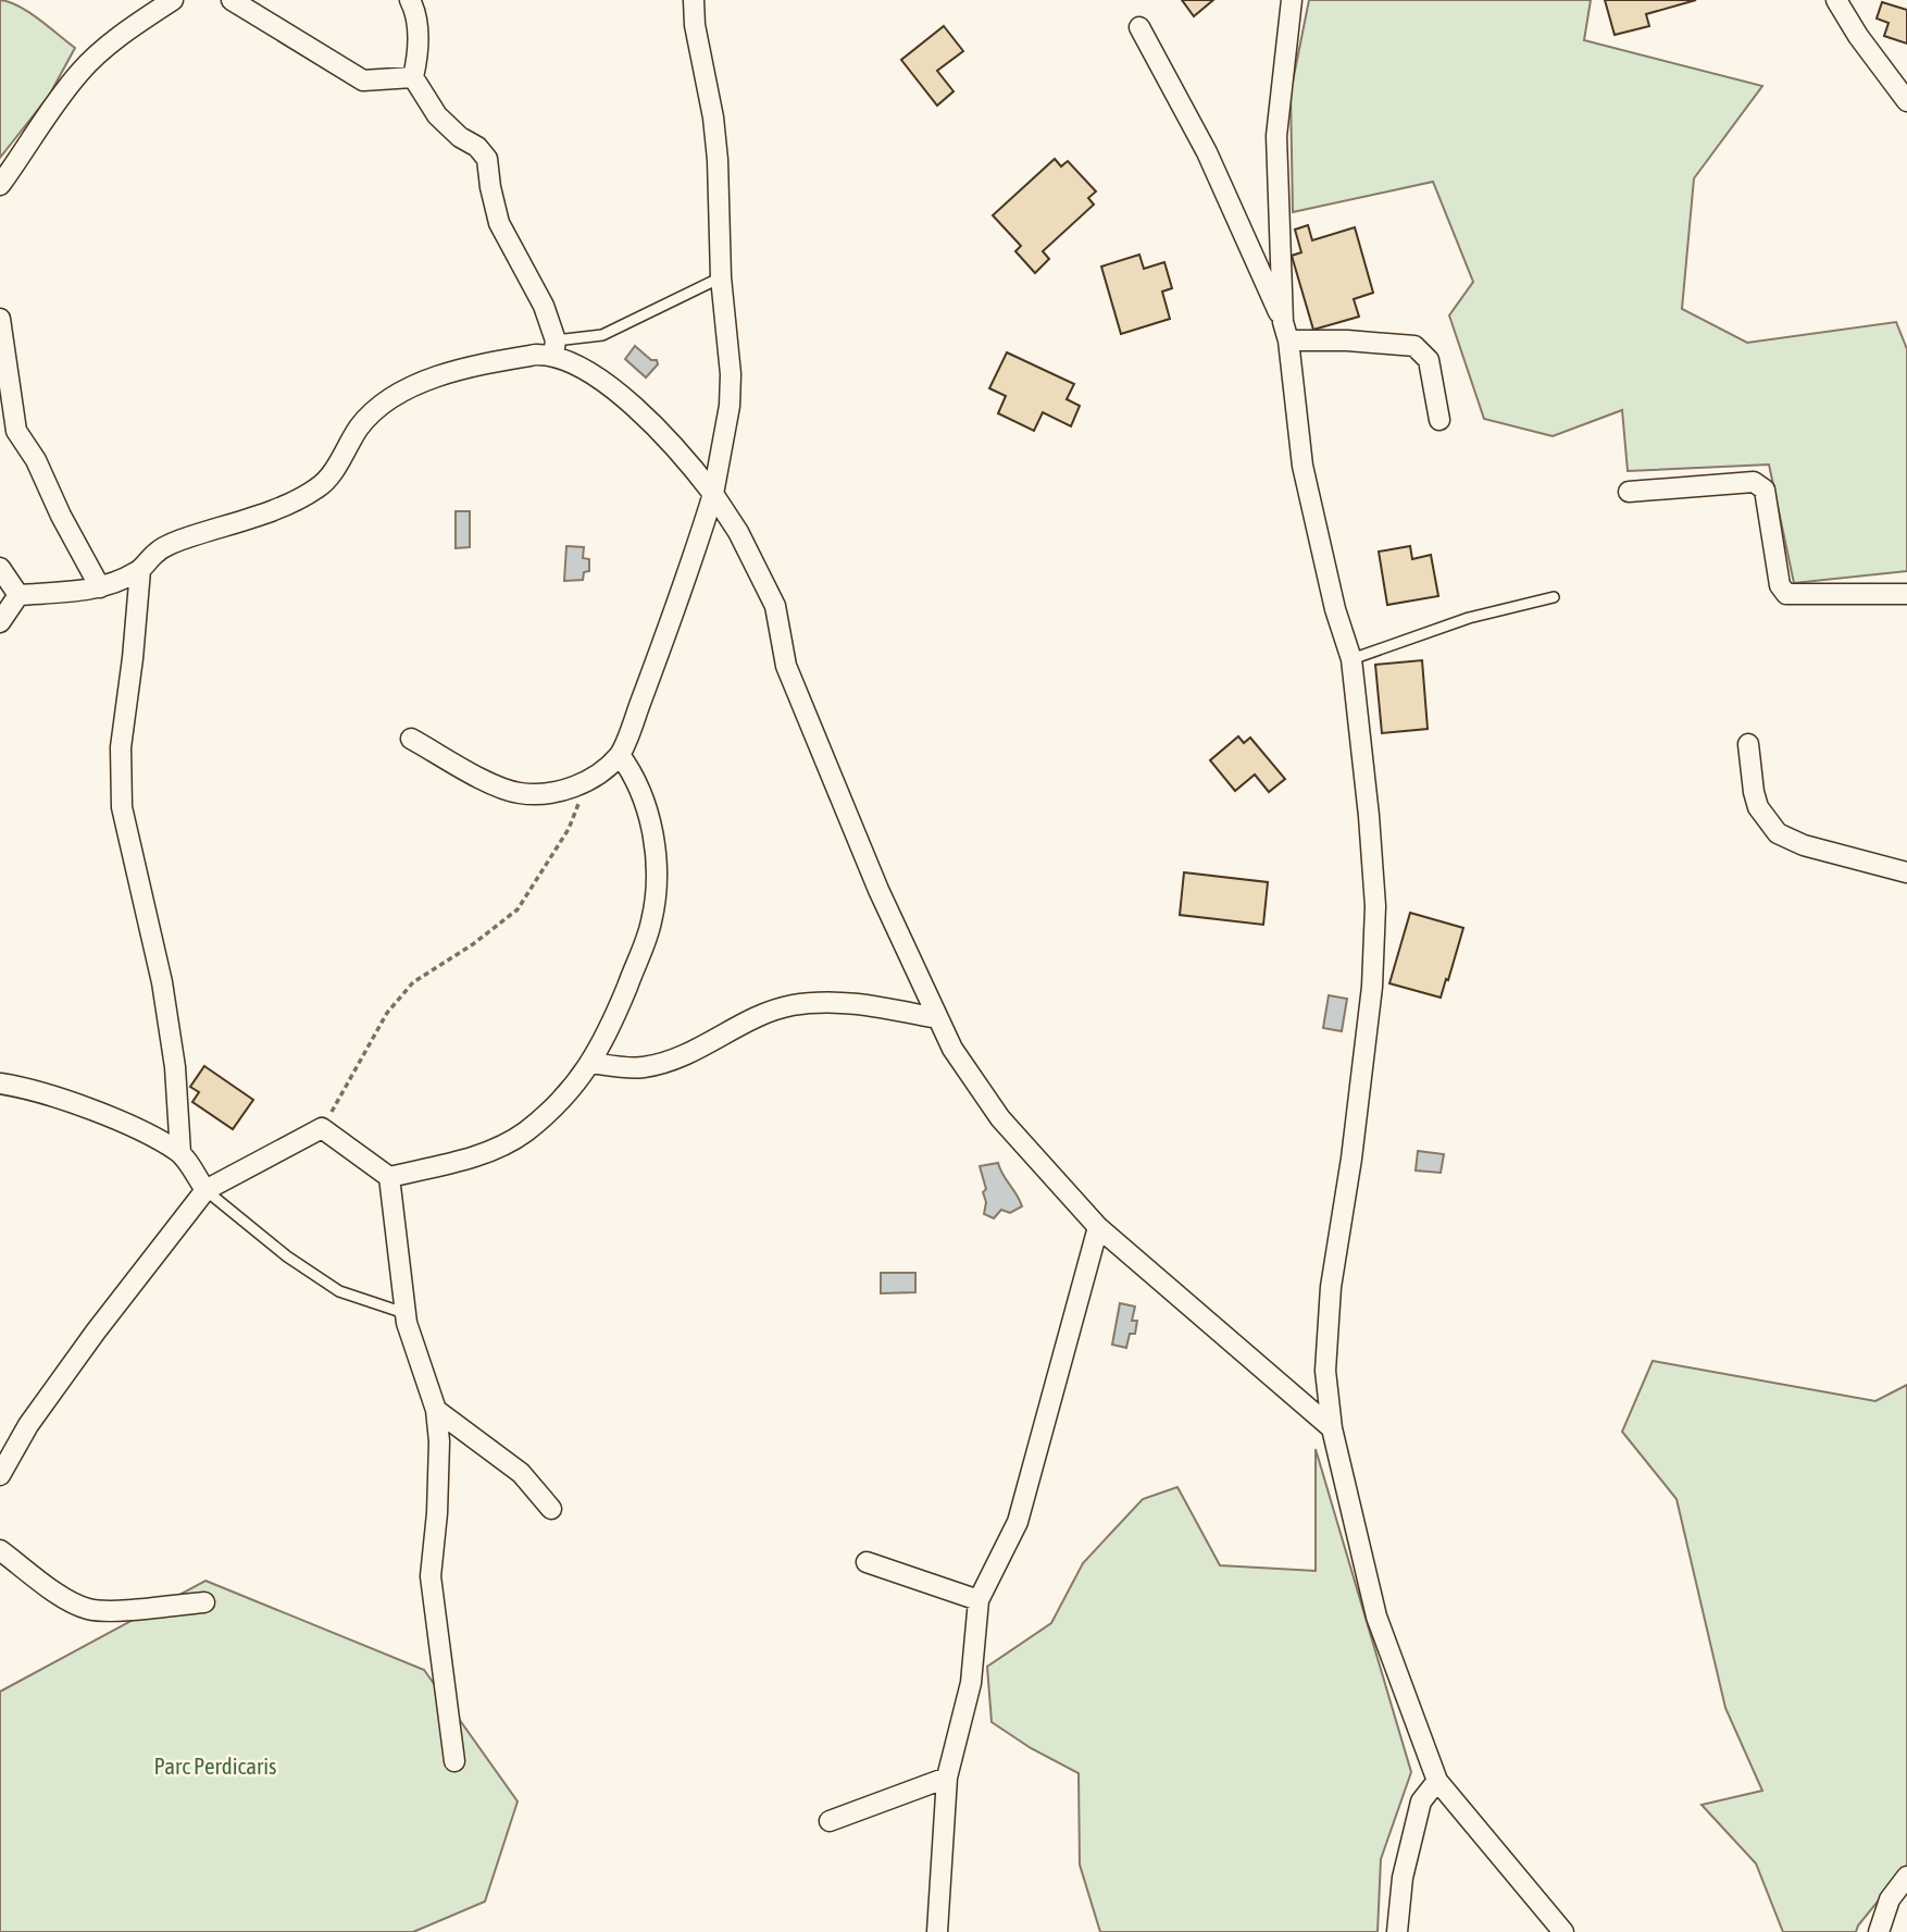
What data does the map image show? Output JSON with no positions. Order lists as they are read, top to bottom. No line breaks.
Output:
{"parks":["Parc Perdicaris"]}
